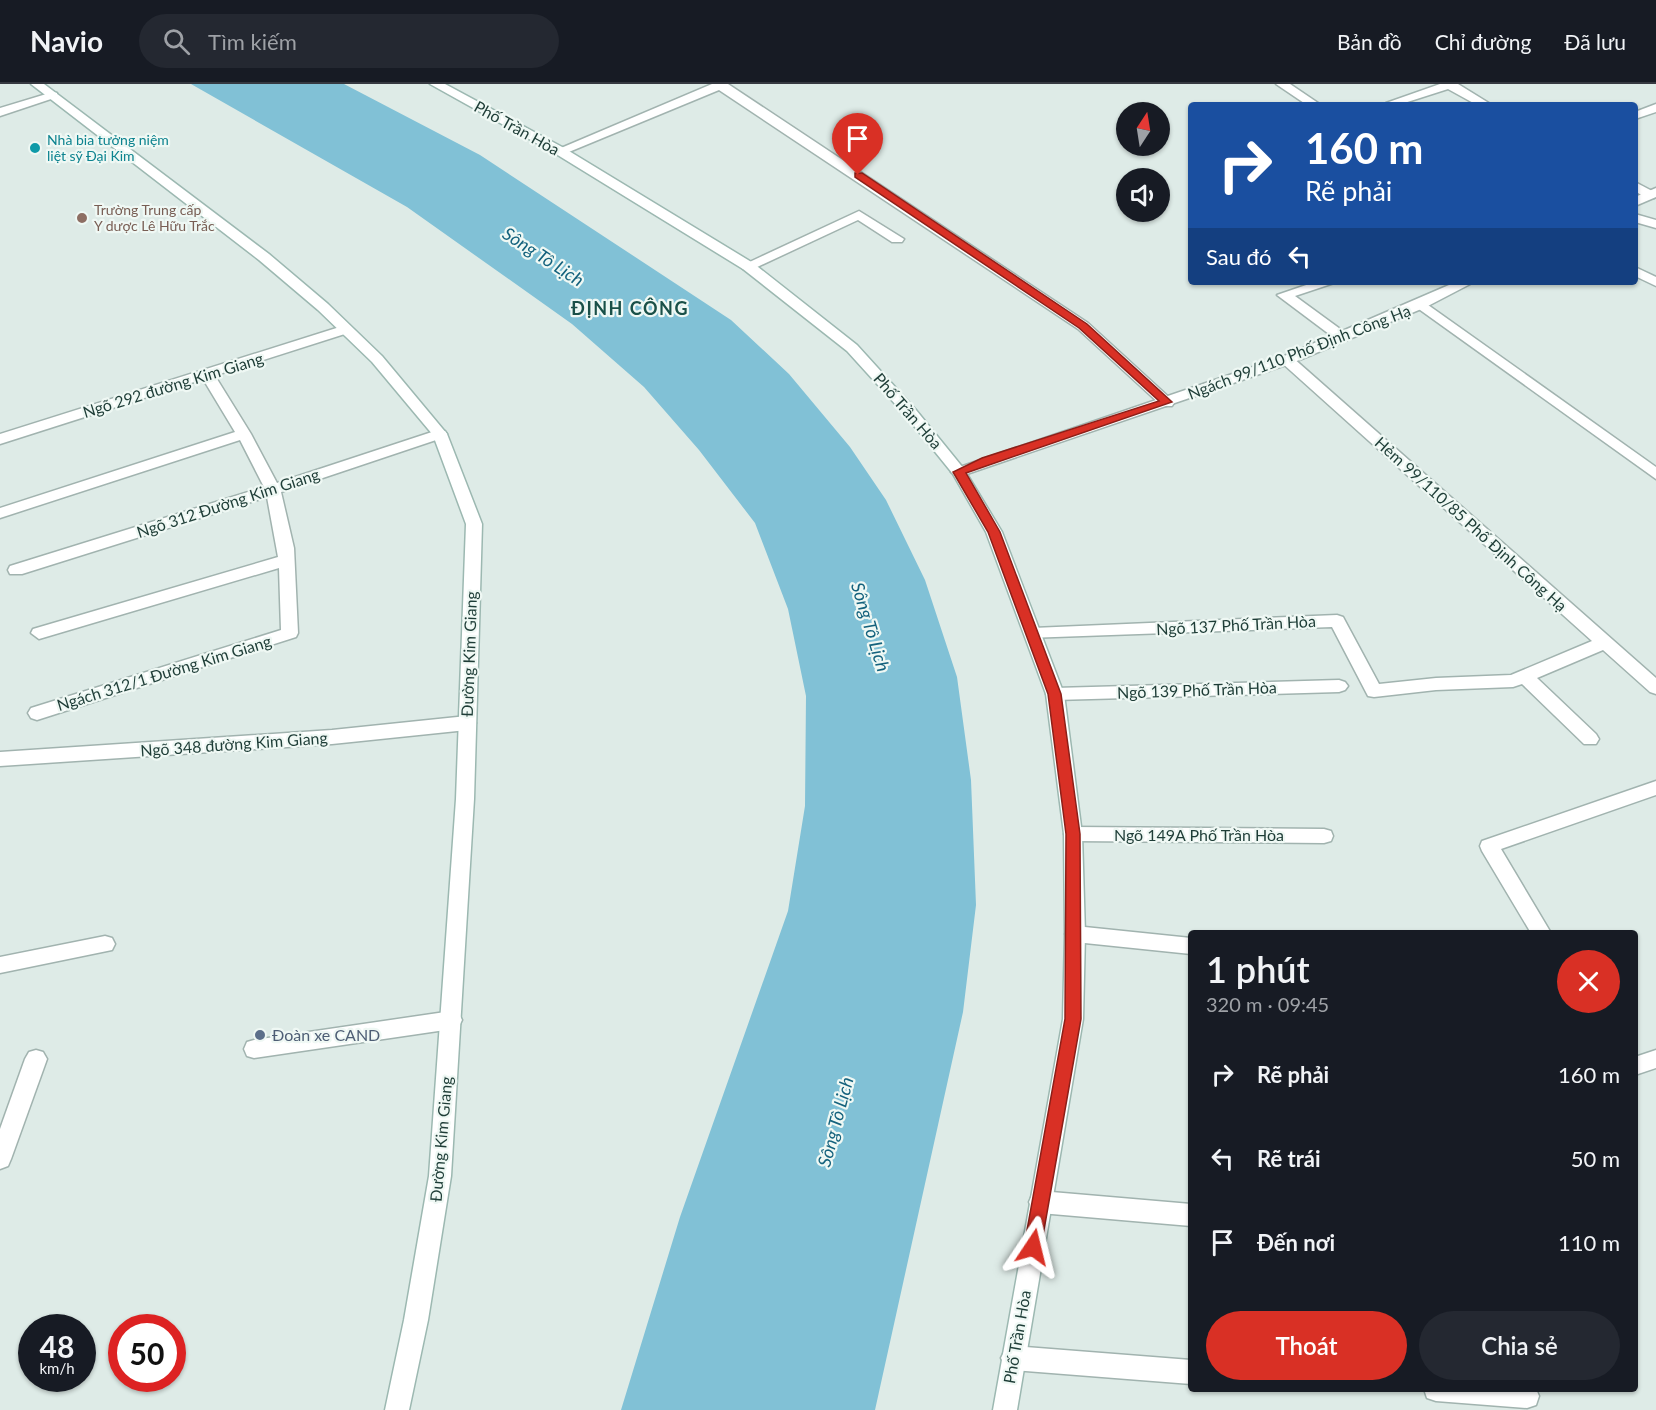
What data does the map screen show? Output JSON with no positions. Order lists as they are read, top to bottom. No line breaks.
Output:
{"streets":{"main road":["Phố Trần Hòa","Ngách 99/110 Phố Định Công Hạ","Ngõ 292 đường Kim Giang","Ngõ 312 Đường Kim Giang","Hẻm 99/110/85 Phố Định Công Hạ","Ngõ 137 Phố Trần Hòa","Đường Kim Giang","Ngách 312/1 Đường Kim Giang","Ngõ 139 Phố Trần Hòa","Ngõ 348 đường Kim Giang","Ngõ 149A Phố Trần Hòa"]},"crossings":[["Phố Trần Hòa","Ngách 99/110 Phố Định Công Hạ"],["Phố Trần Hòa","Ngõ 137 Phố Trần Hòa"],["Phố Trần Hòa","Ngõ 139 Phố Trần Hòa"],["Phố Trần Hòa","Ngõ 149A Phố Trần Hòa"],["Ngách 99/110 Phố Định Công Hạ","Hẻm 99/110/85 Phố Định Công Hạ"],["Ngõ 292 đường Kim Giang","Đường Kim Giang"],["Ngõ 292 đường Kim Giang","Ngách 312/1 Đường Kim Giang"],["Ngõ 312 Đường Kim Giang","Đường Kim Giang"],["Ngõ 312 Đường Kim Giang","Ngách 312/1 Đường Kim Giang"],["Hẻm 99/110/85 Phố Định Công Hạ","Ngõ 137 Phố Trần Hòa"],["Đường Kim Giang","Ngõ 348 đường Kim Giang"]],"districts":["ĐỊNH CÔNG"],"water":["Sông Tô Lịch"],"places":["Nhà bia tưởng niệm liệt sỹ Đại Kim","Trường Trung cấp Y dược Lê Hữu Trắc","Đoàn xe CAND"],"north":"top","page":{"header":"Navio","search":"Tìm kiếm","nav":["Bản đồ","Chỉ đường","Đã lưu"],"turn":["160 m","Rẽ phải"],"then":"Sau đó","heading":["1 phút","320 m · 09:45"],"list":[{"name":"Rẽ phải","value":"160 m"},{"name":"Rẽ trái","value":"50 m"},{"name":"Đến nơi","value":"110 m"}],"buttons":["Thoát","Chia sẻ"],"speed":"48 km/h","limit":"50"}}
